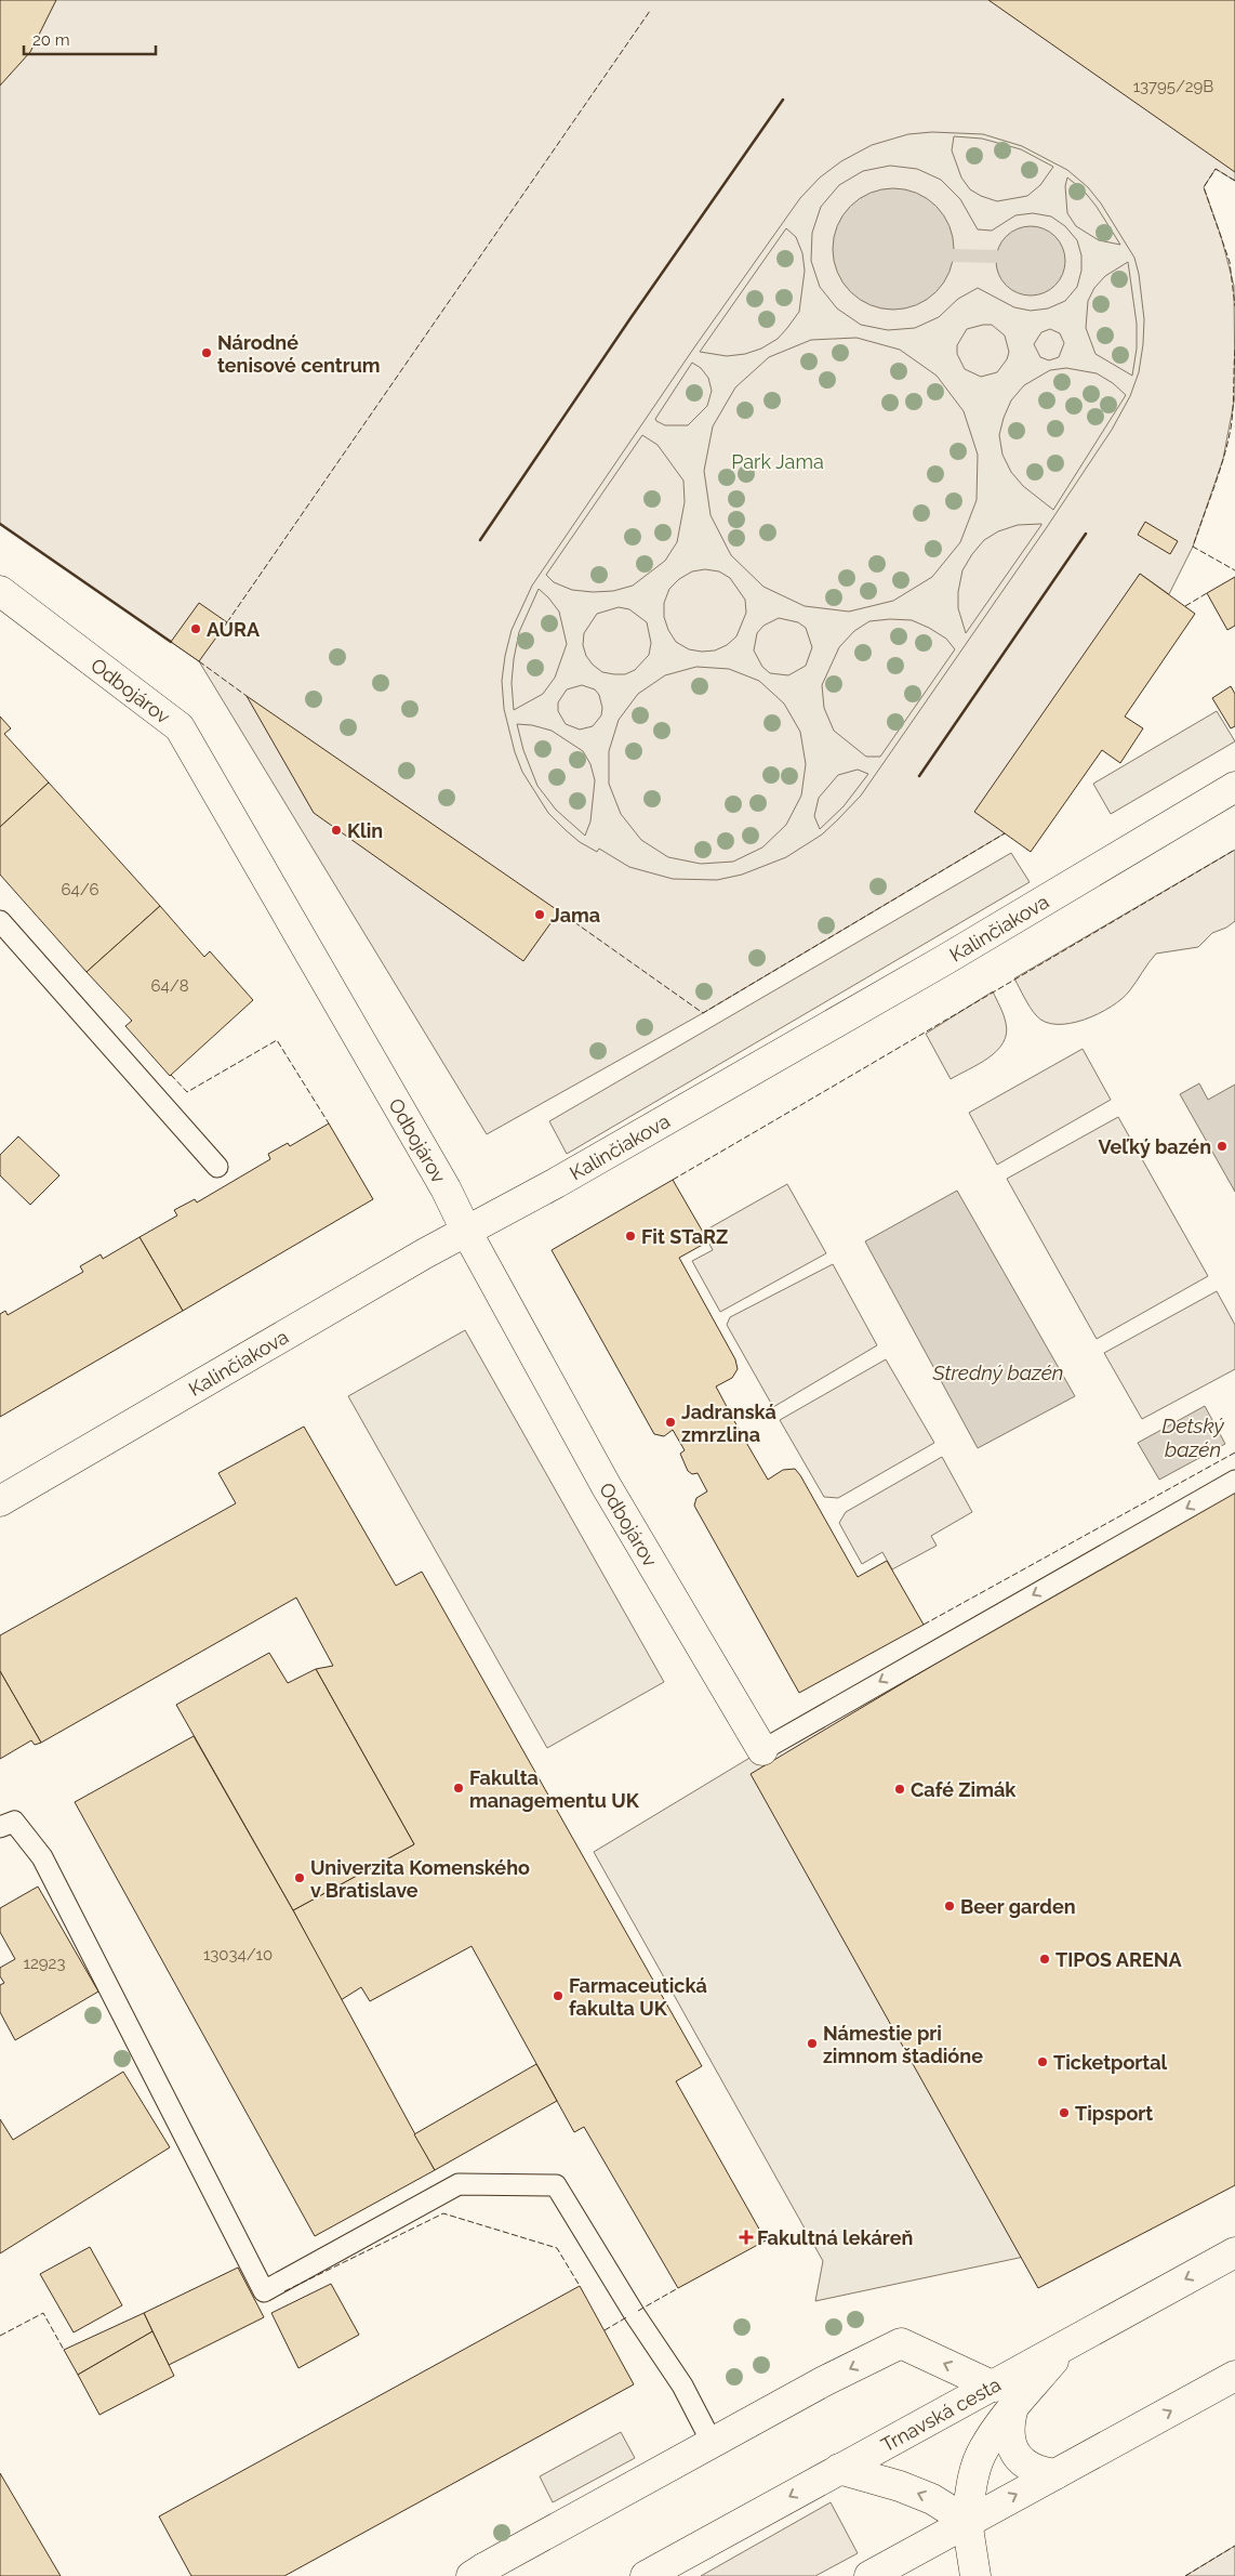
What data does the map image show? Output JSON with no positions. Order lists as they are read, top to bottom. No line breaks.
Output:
{"streets":{"street":["Odbojárov","Kalinčiakova","Trnavská cesta"]},"crossings":[["Odbojárov","Kalinčiakova"]],"water":["Stredný bazén","Detský bazén"],"parks":["Park Jama"],"places":{"other":["Národné tenisové centrum","AURA","Klin","Jama","Veľký bazén","Fit STaRZ","Jadranská zmrzlina","Fakulta managementu UK","Café Zimák","Univerzita Komenského v Bratislave","Beer garden","TIPOS ARENA","Farmaceutická fakulta UK","Námestie pri zimnom štadióne","Ticketportal","Tipsport"],"health":["Fakultná lekáreň"]},"house_numbers":["13795/29B","64/6","64/8","13034/10","12923"],"scale_bar":"20 m"}
